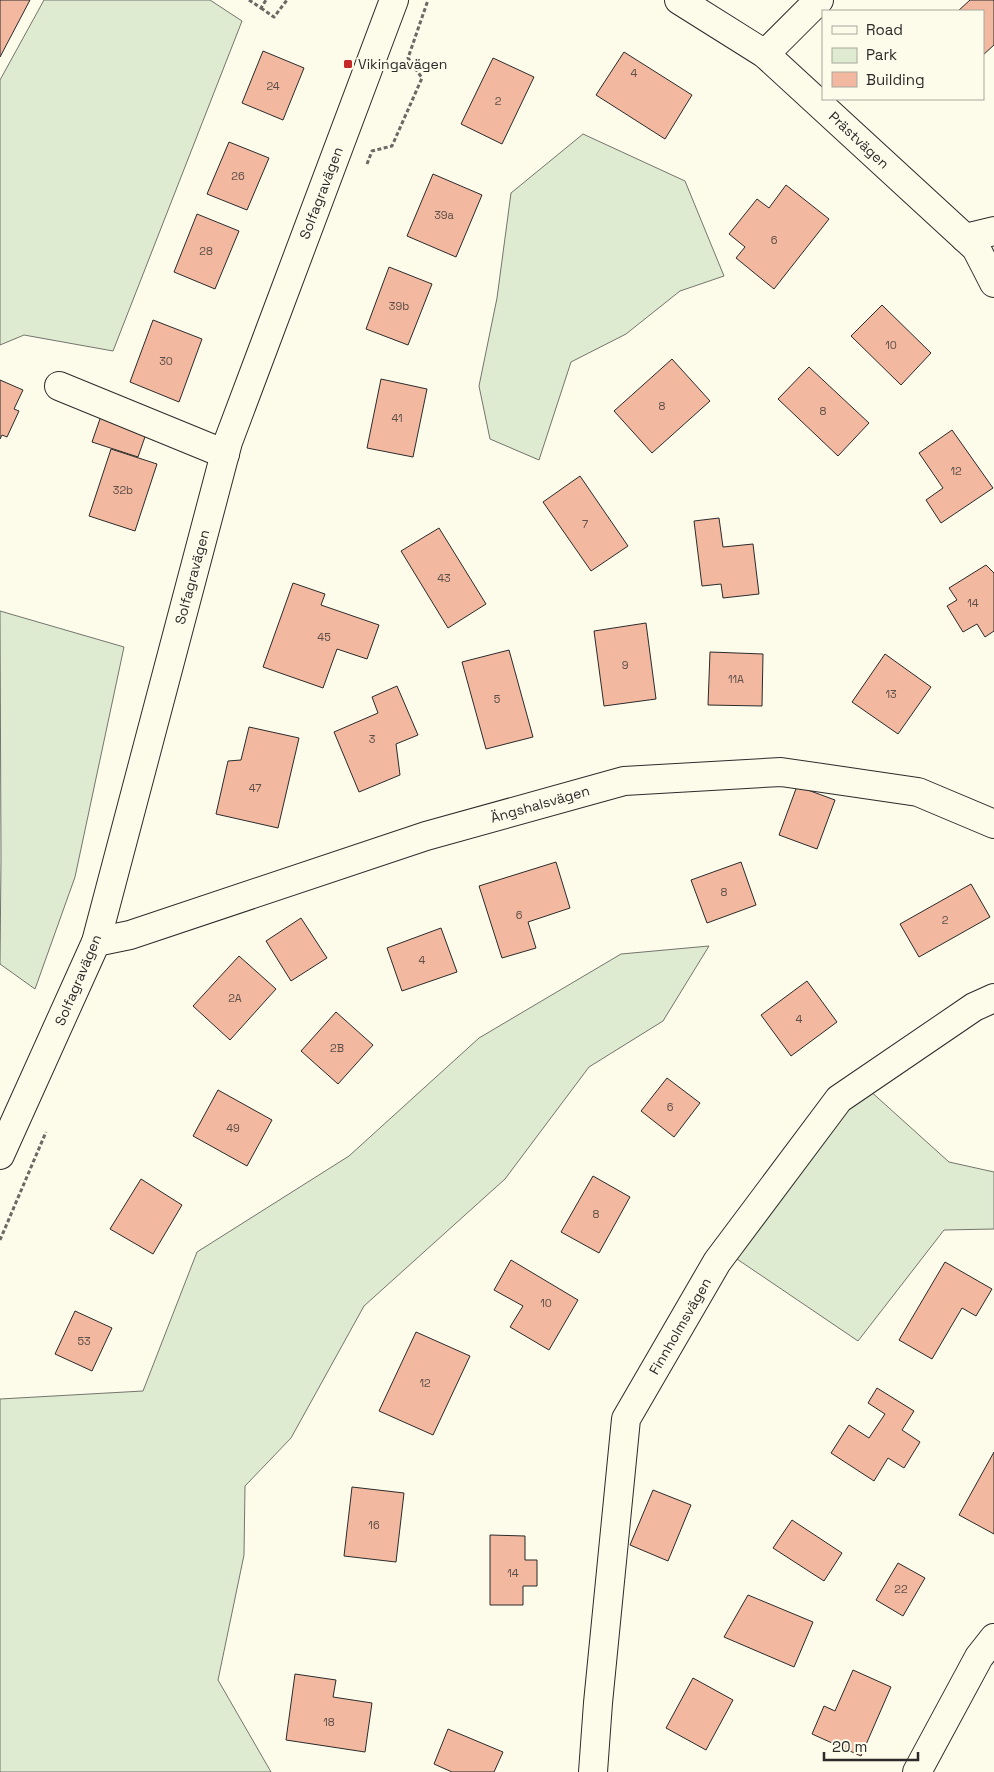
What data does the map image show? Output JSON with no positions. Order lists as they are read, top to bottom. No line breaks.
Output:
{"streets":{"street":["Prästvägen","Solfagravägen","Ängshalsvägen","Finnholmsvägen"]},"crossings":[["Solfagravägen","Ängshalsvägen"]],"places":{"transit":["Vikingavägen"]},"house_numbers":["4","24","2","26","39a","6","28","39b","10","30","8","8","41","12","32b","7","43","14","45","9","11A","13","5","3","47","8","6","2","4","2A","4","2B","6","49","8","10","53","12","16","14","22","18"],"legend":["Road","Park","Building"],"scale_bar":"20 m"}
